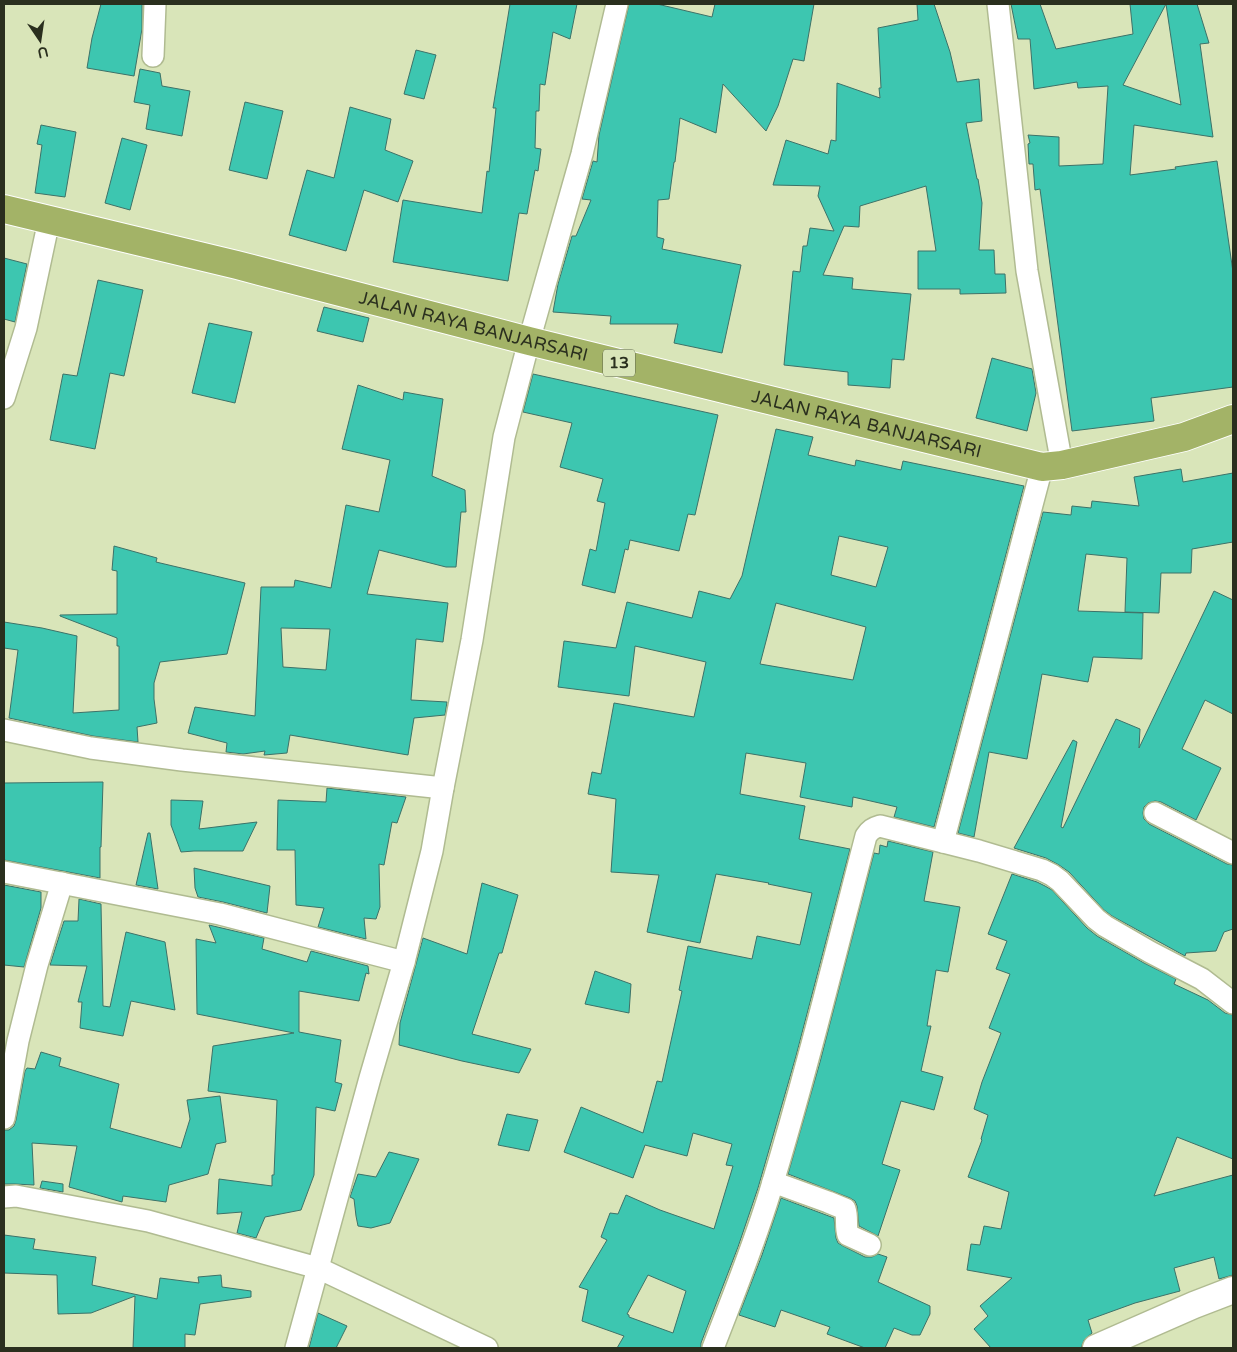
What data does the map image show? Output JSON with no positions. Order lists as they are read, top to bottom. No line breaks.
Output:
{"streets":{"highway":["JALAN RAYA BANJARSARI","13"]},"north":"bottom"}
